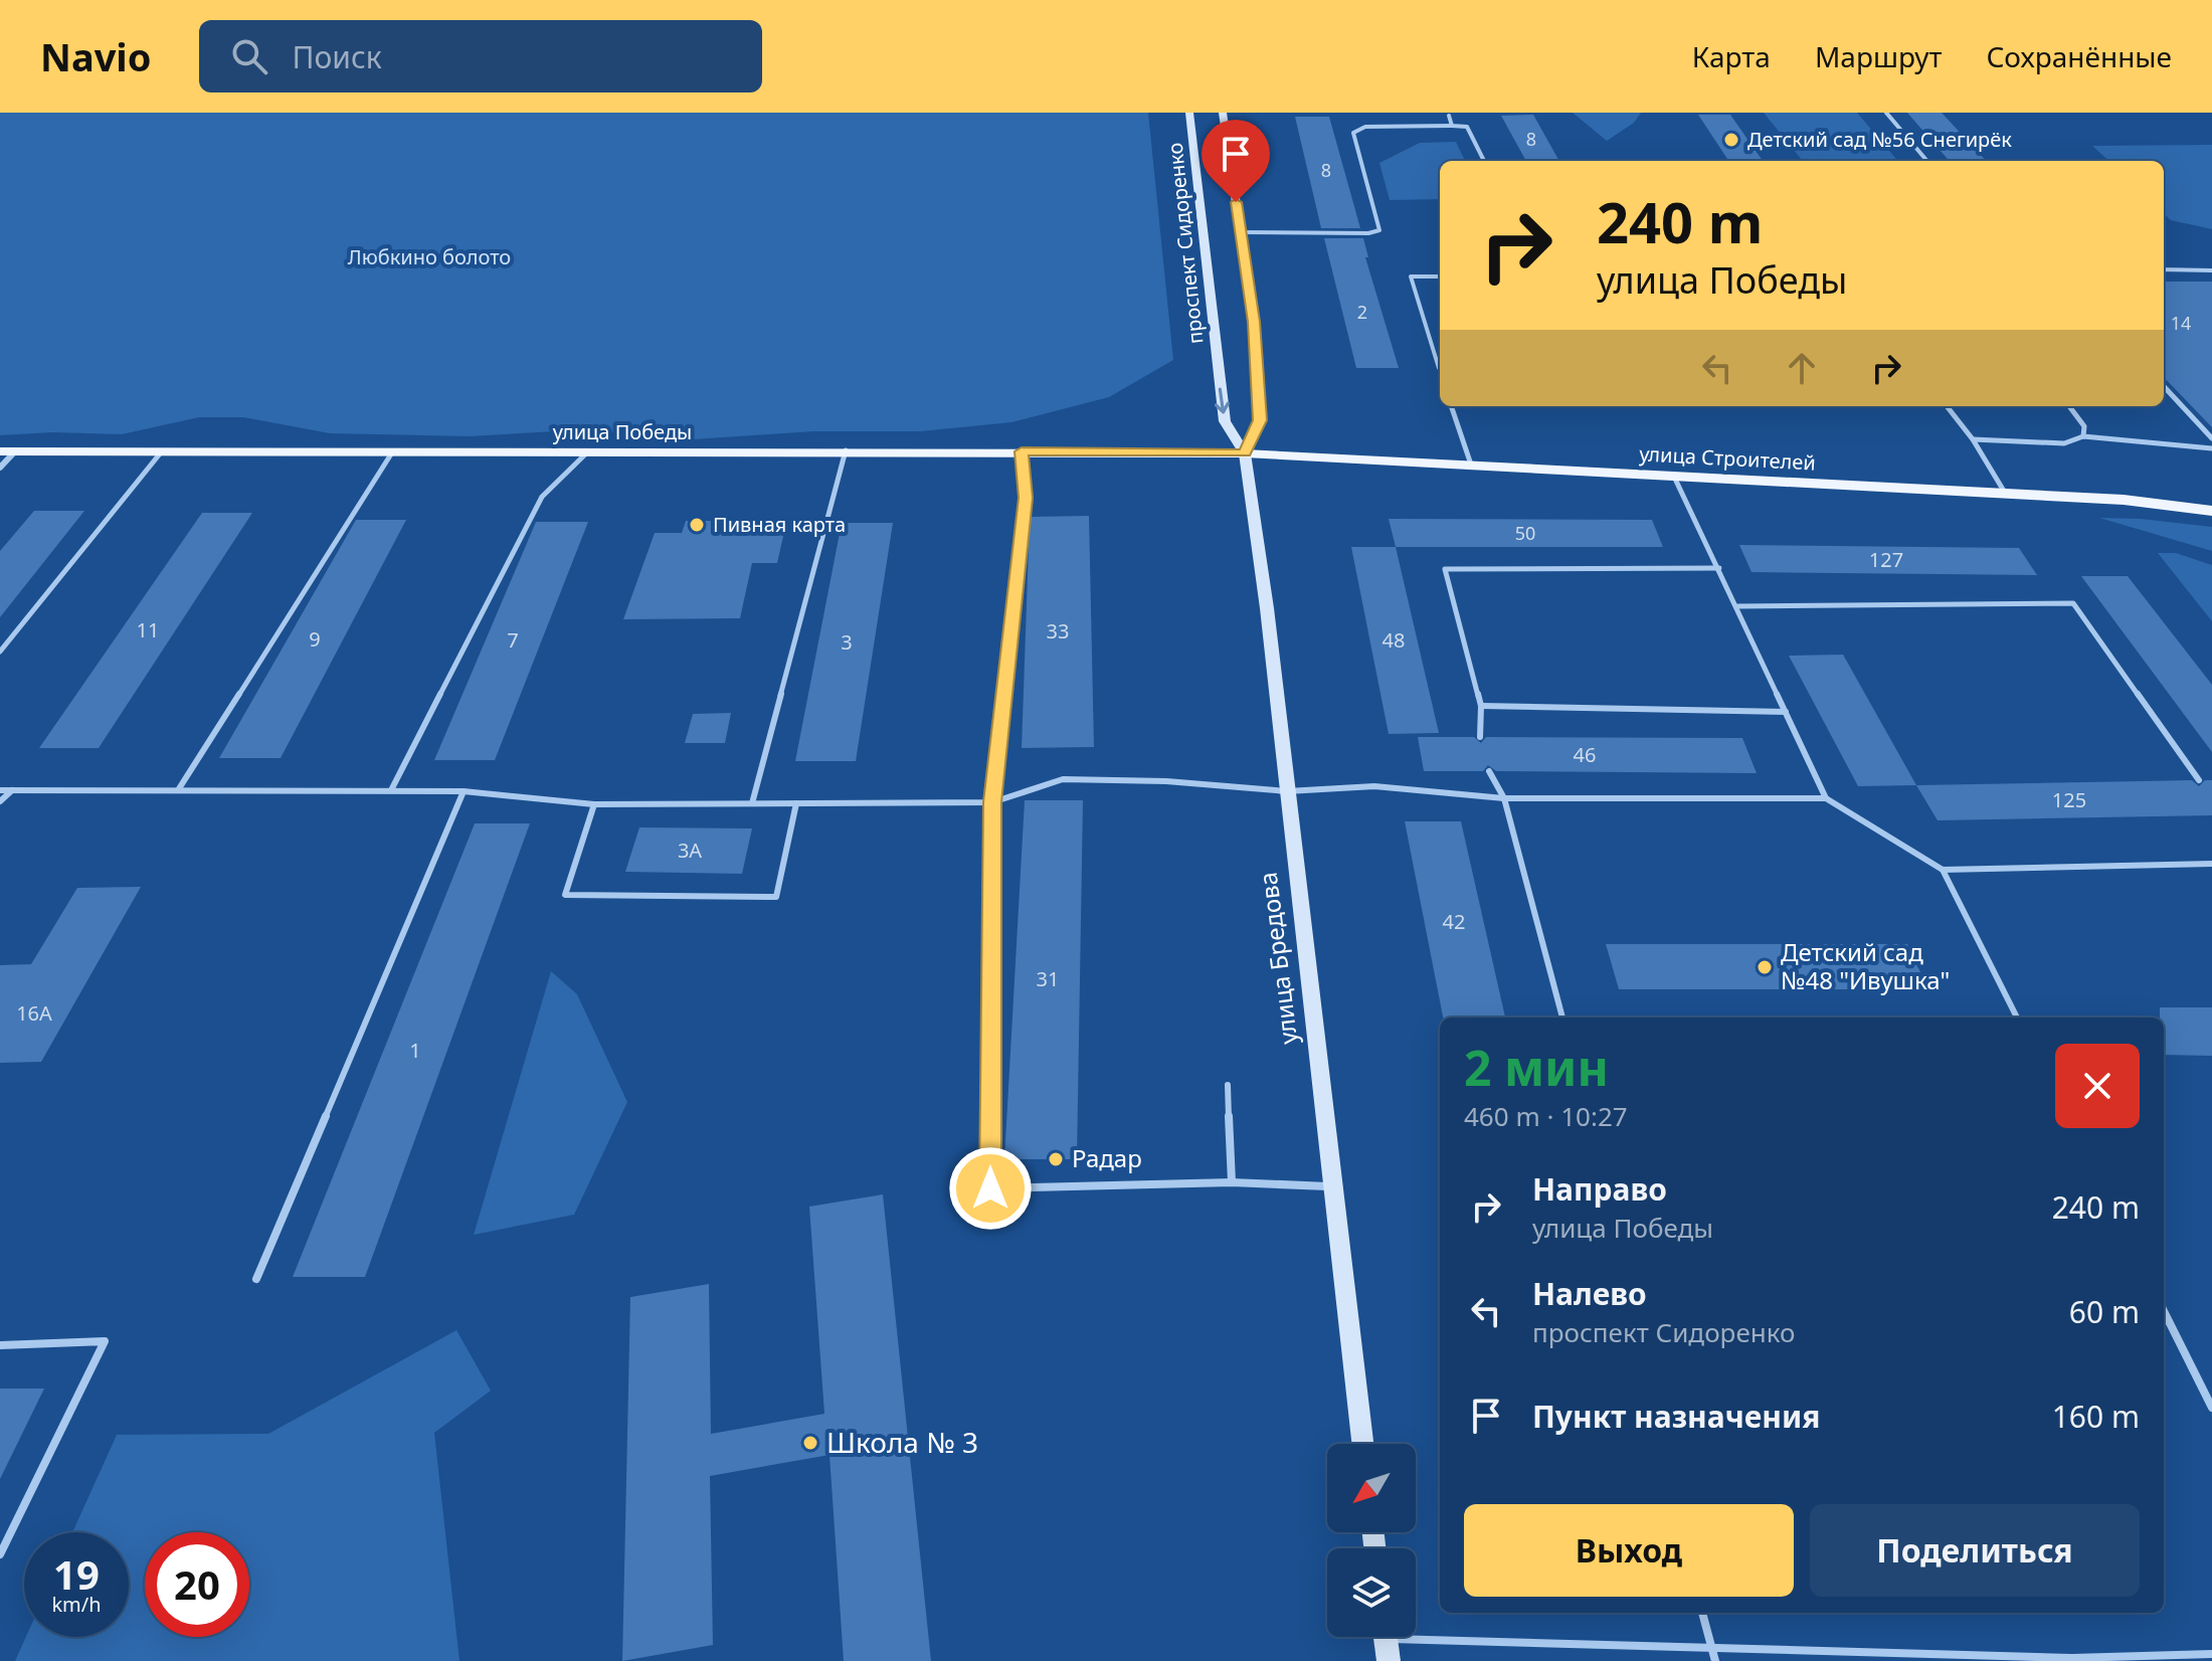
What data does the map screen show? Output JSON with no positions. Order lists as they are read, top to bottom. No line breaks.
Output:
{"streets":{"main road":["проспект Сидоренко","улица Победы","улица Строителей","улица Бредова"]},"crossings":[["проспект Сидоренко","улица Победы"],["проспект Сидоренко","улица Строителей"],["проспект Сидоренко","улица Бредова"],["улица Победы","улица Строителей"],["улица Победы","улица Бредова"],["улица Строителей","улица Бредова"]],"parks":["Любкино болото"],"places":["Детский сад №56 Снегирёк","Пивная карта","Детский сад №48 \"Ивушка\"","Радар","Школа № 3"],"house_numbers":["8","8","2","14","50","127","11","33","9","7","48","3","46","125","3А","42","31","16А","1"],"north":"bottom left","page":{"header":"Navio","search":"Поиск","nav":["Карта","Маршрут","Сохранённые"],"turn":["240 m","улица Победы"],"heading":["2 мин","460 m · 10:27"],"list":[{"name":"Направо","note":"улица Победы","value":"240 m"},{"name":"Налево","note":"проспект Сидоренко","value":"60 m"},{"name":"Пункт назначения","value":"160 m"}],"buttons":["Выход","Поделиться"],"speed":"19 km/h","limit":"20"}}
